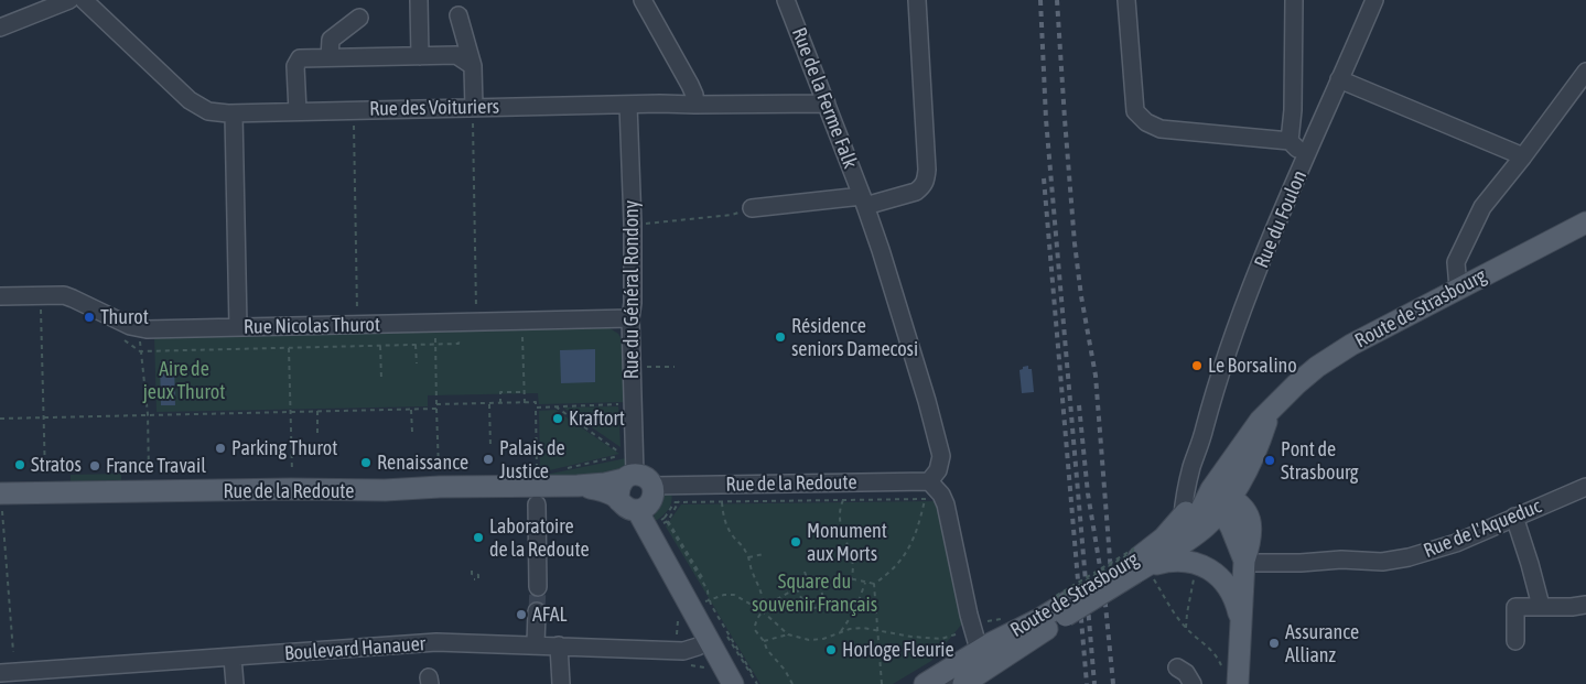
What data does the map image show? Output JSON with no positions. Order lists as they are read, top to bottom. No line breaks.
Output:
{"streets":{"main road":["Route de Strasbourg","Rue de la Redoute"],"street":["Rue de la Ferme Falk","Rue des Voituriers","Rue du Foulon","Rue du Général Rondony","Rue Nicolas Thurot","Rue de l'Aqueduc","Boulevard Hanauer"]},"crossings":[["Rue de la Ferme Falk","Rue des Voituriers"],["Rue de la Ferme Falk","Rue de la Redoute"],["Rue des Voituriers","Rue du Général Rondony"],["Rue du Foulon","Route de Strasbourg"],["Rue du Général Rondony","Rue Nicolas Thurot"],["Rue du Général Rondony","Rue de la Redoute"]],"parks":["Aire de jeux Thurot","Square du souvenir Français"],"places":["Thurot","Résidence seniors Damecosi","Le Borsalino","Kraftort","Parking Thurot","Palais de Justice","Pont de Strasbourg","Renaissance","Stratos","France Travail","Laboratoire de la Redoute","Monument aux Morts","AFAL","Assurance Allianz","Horloge Fleurie"]}
